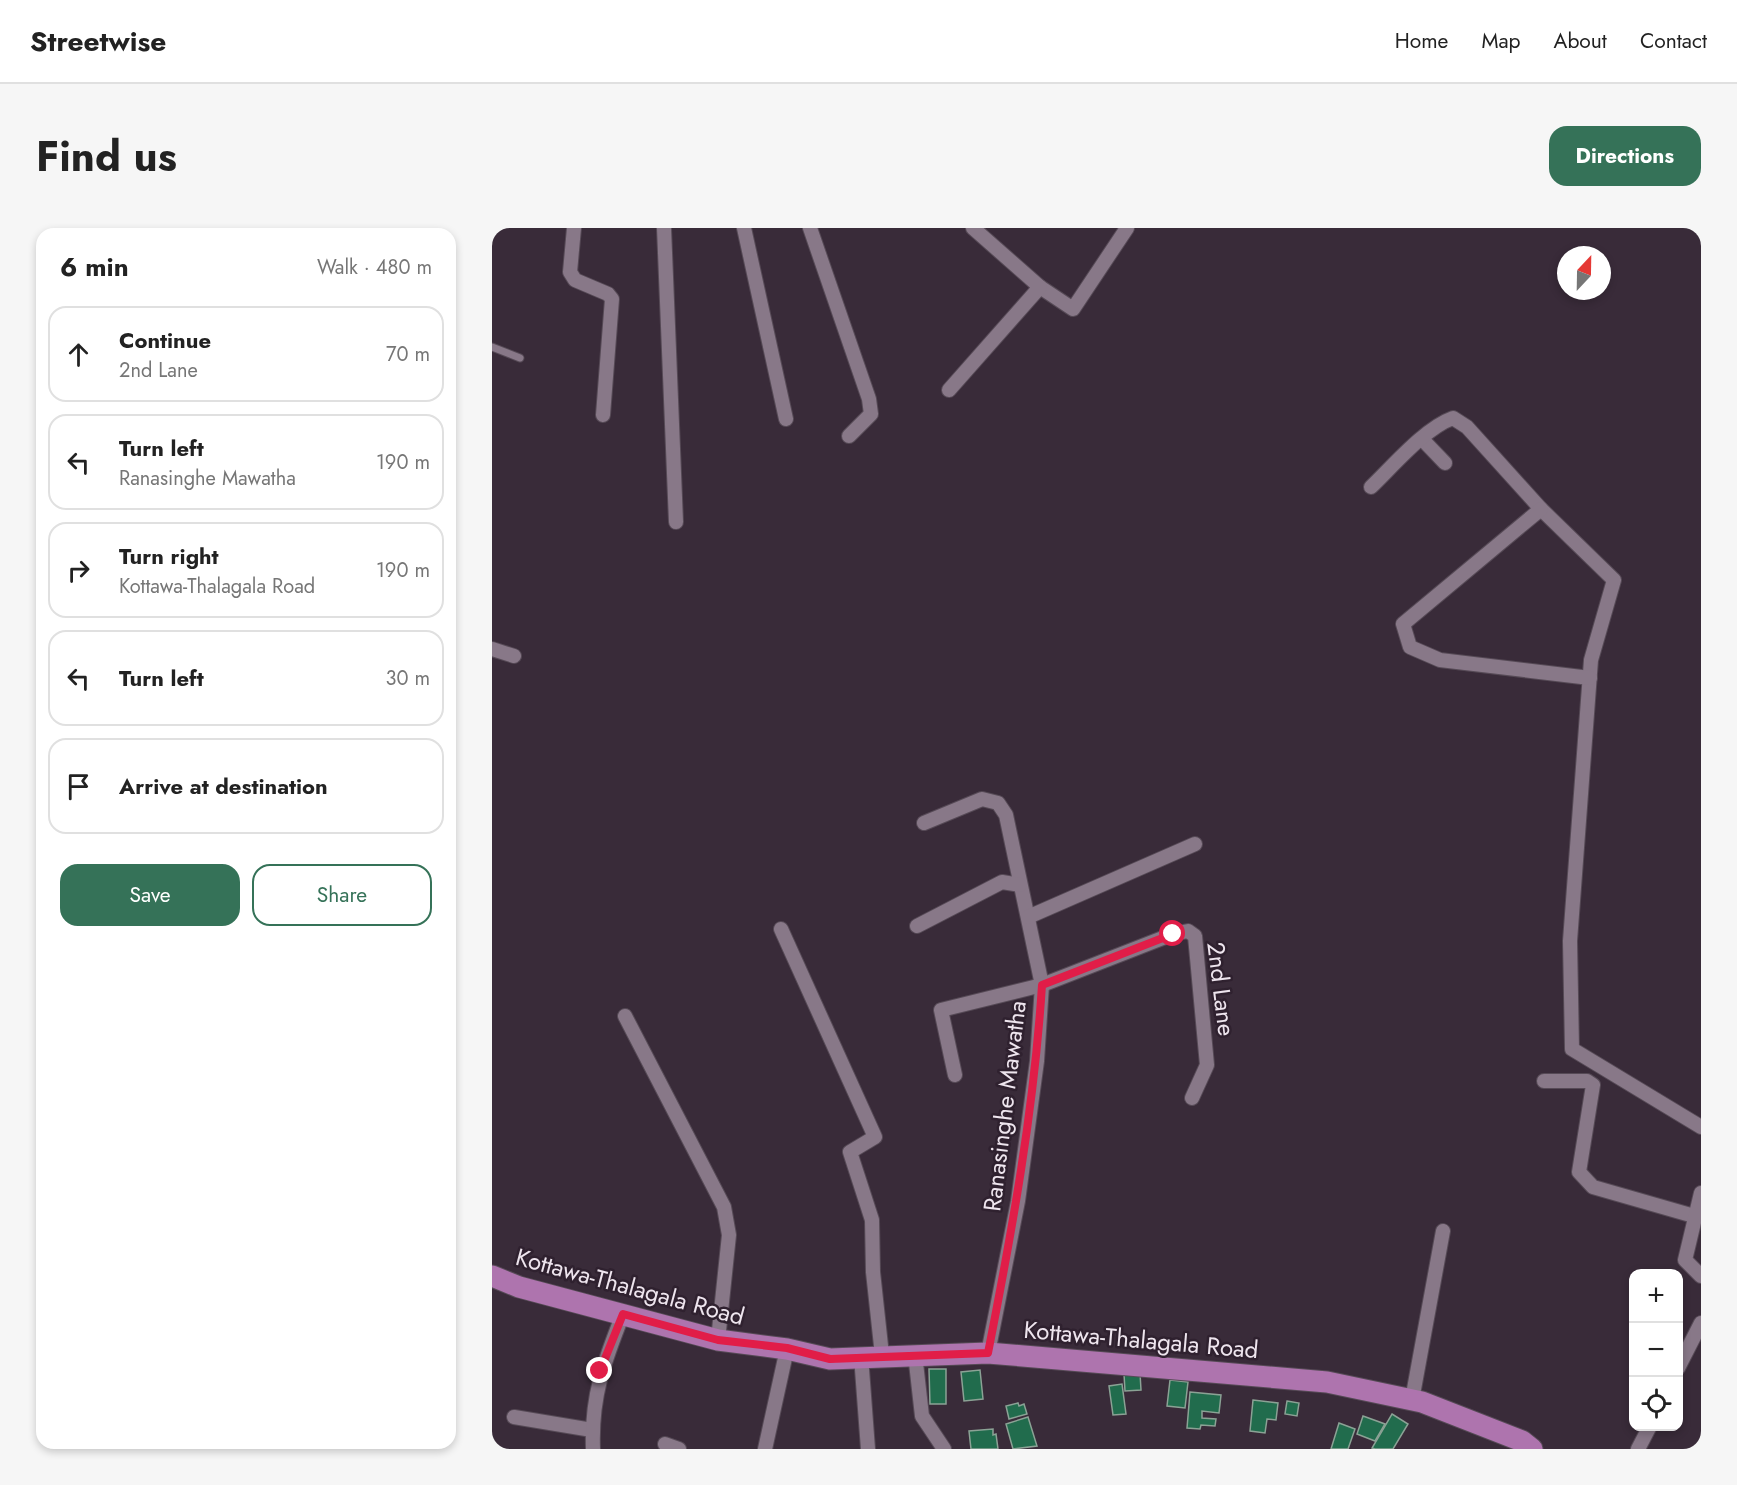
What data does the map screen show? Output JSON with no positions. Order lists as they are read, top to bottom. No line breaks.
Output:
{"streets":{"main road":["Kottawa-Thalagala Road"],"street":["2nd Lane","Ranasinghe Mawatha"]},"crossings":[["2nd Lane","Ranasinghe Mawatha"],["Ranasinghe Mawatha","Kottawa-Thalagala Road"]],"north":"top","page":{"header":"Streetwise","nav":["Home","Map","About","Contact"],"title":"Find us","buttons":["Directions",["Save","Share"]],"heading":["6 min","Walk · 480 m"],"list":[["Continue","2nd Lane","70 m"],["Turn left","Ranasinghe Mawatha","190 m"],["Turn right","Kottawa-Thalagala Road","190 m"],["Turn left","30 m"],"Arrive at destination"],"map_buttons":["+","−"]}}
